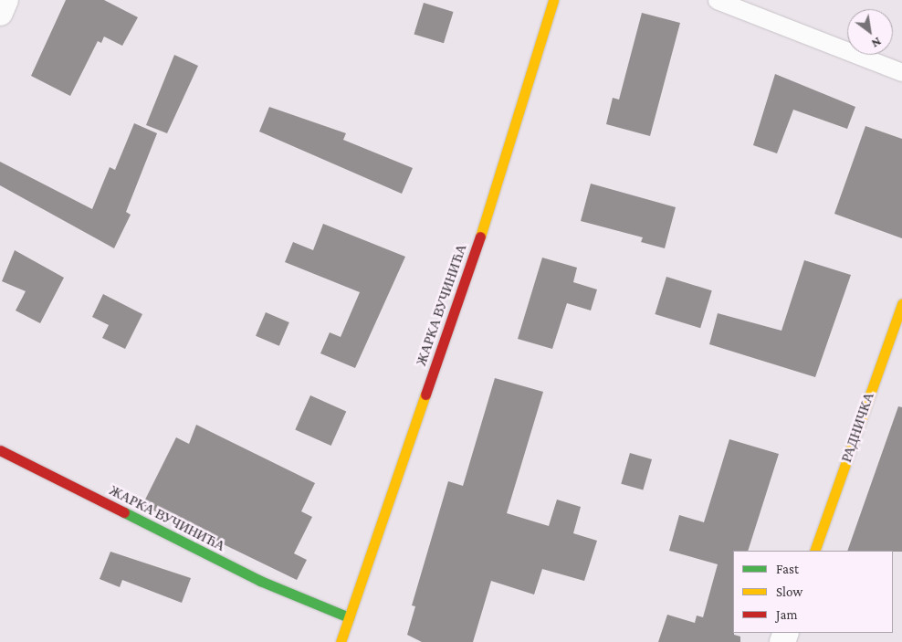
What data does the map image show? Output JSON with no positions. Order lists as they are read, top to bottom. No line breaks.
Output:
{"streets":{"street":["ЖАРКА ВУЧИНИЋА","РАДНИЧКА"]},"legend":["Fast","Slow","Jam"],"north":"bottom right"}
